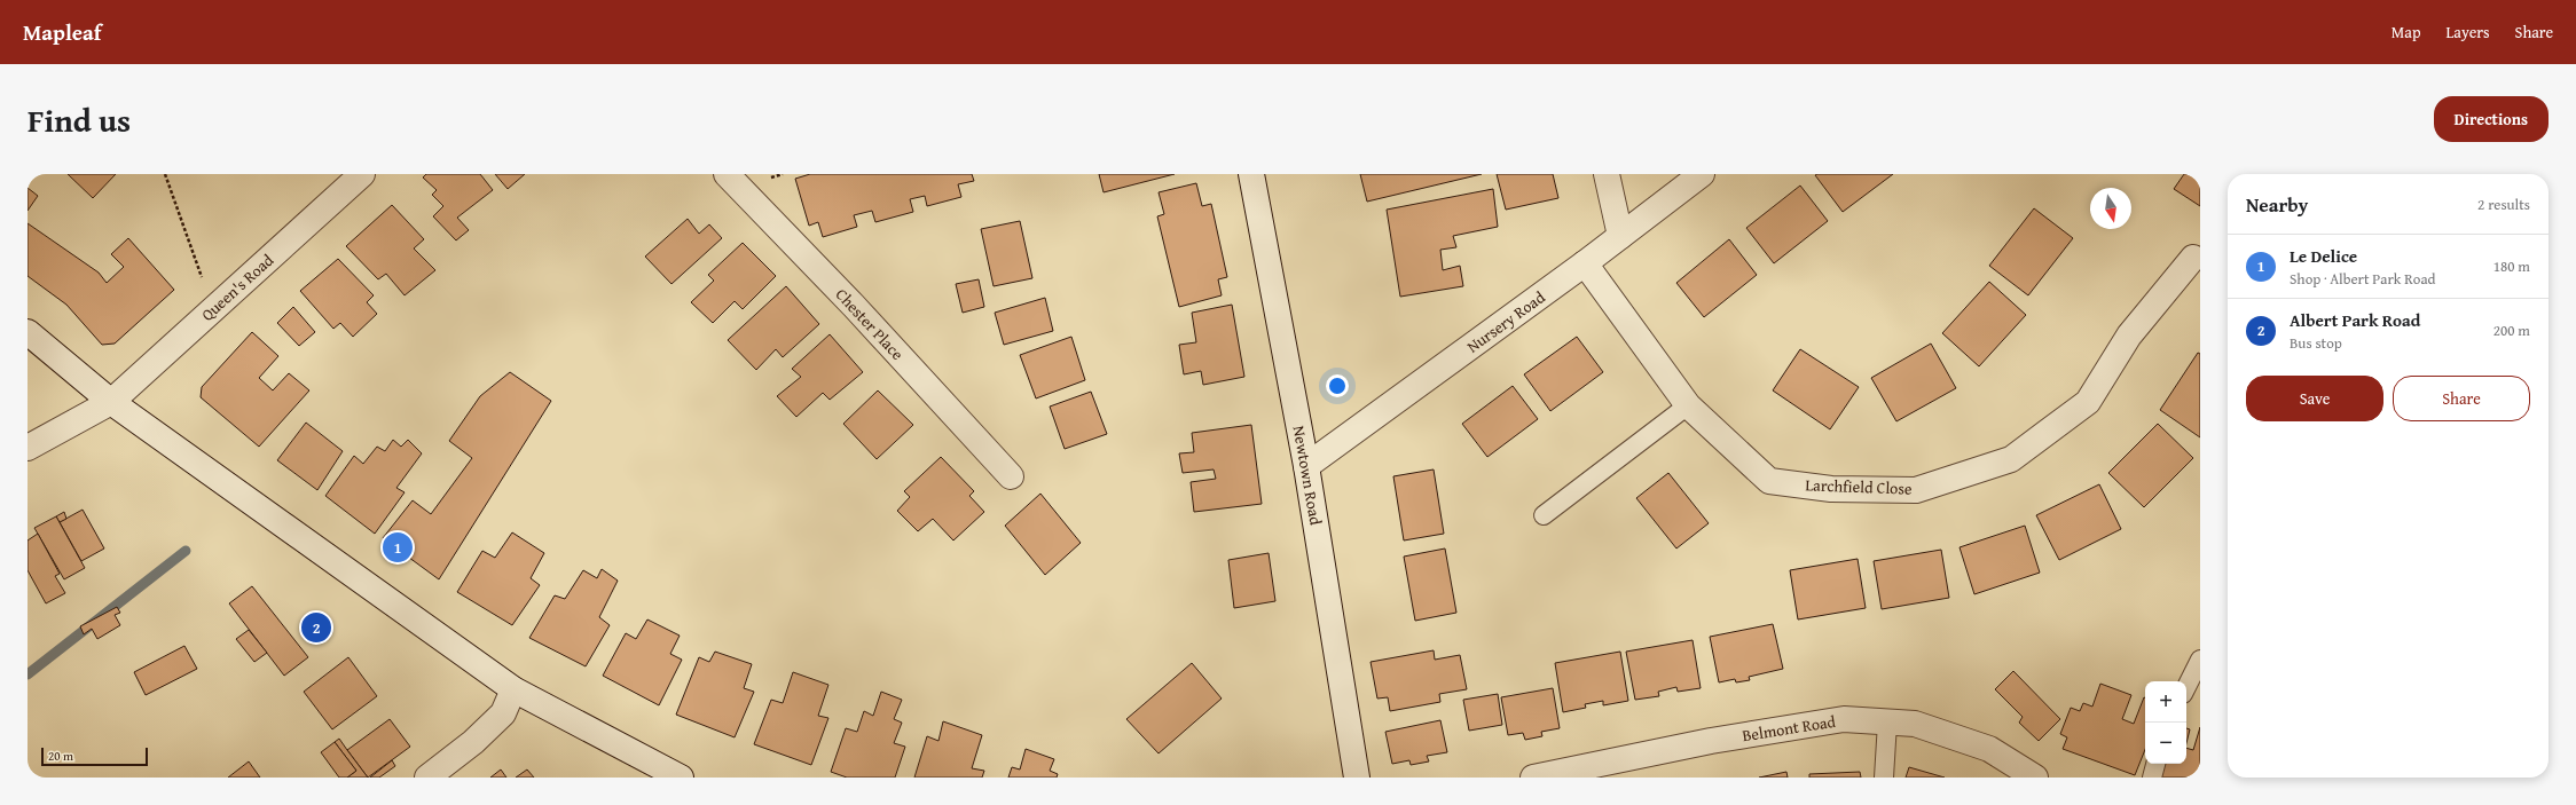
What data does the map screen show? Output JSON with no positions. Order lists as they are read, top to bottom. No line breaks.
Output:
{"streets":{"street":["Queen's Road","Nursery Road","Chester Place","Newtown Road","Larchfield Close","Belmont Road"]},"crossings":[["Nursery Road","Newtown Road"],["Nursery Road","Larchfield Close"]],"scale_bar":"20 m","north":"bottom","page":{"header":"Mapleaf","nav":["Map","Layers","Share"],"title":"Find us","buttons":["Directions",["Save","Share"]],"heading":["Nearby","2 results"],"list":[{"mark":"1","name":"Le Delice","note":"Shop · Albert Park Road","value":"180 m"},{"mark":"2","name":"Albert Park Road","note":"Bus stop","value":"200 m"}],"pins":["1","2"],"map_buttons":["+","−"],"scale":"20 m"}}
